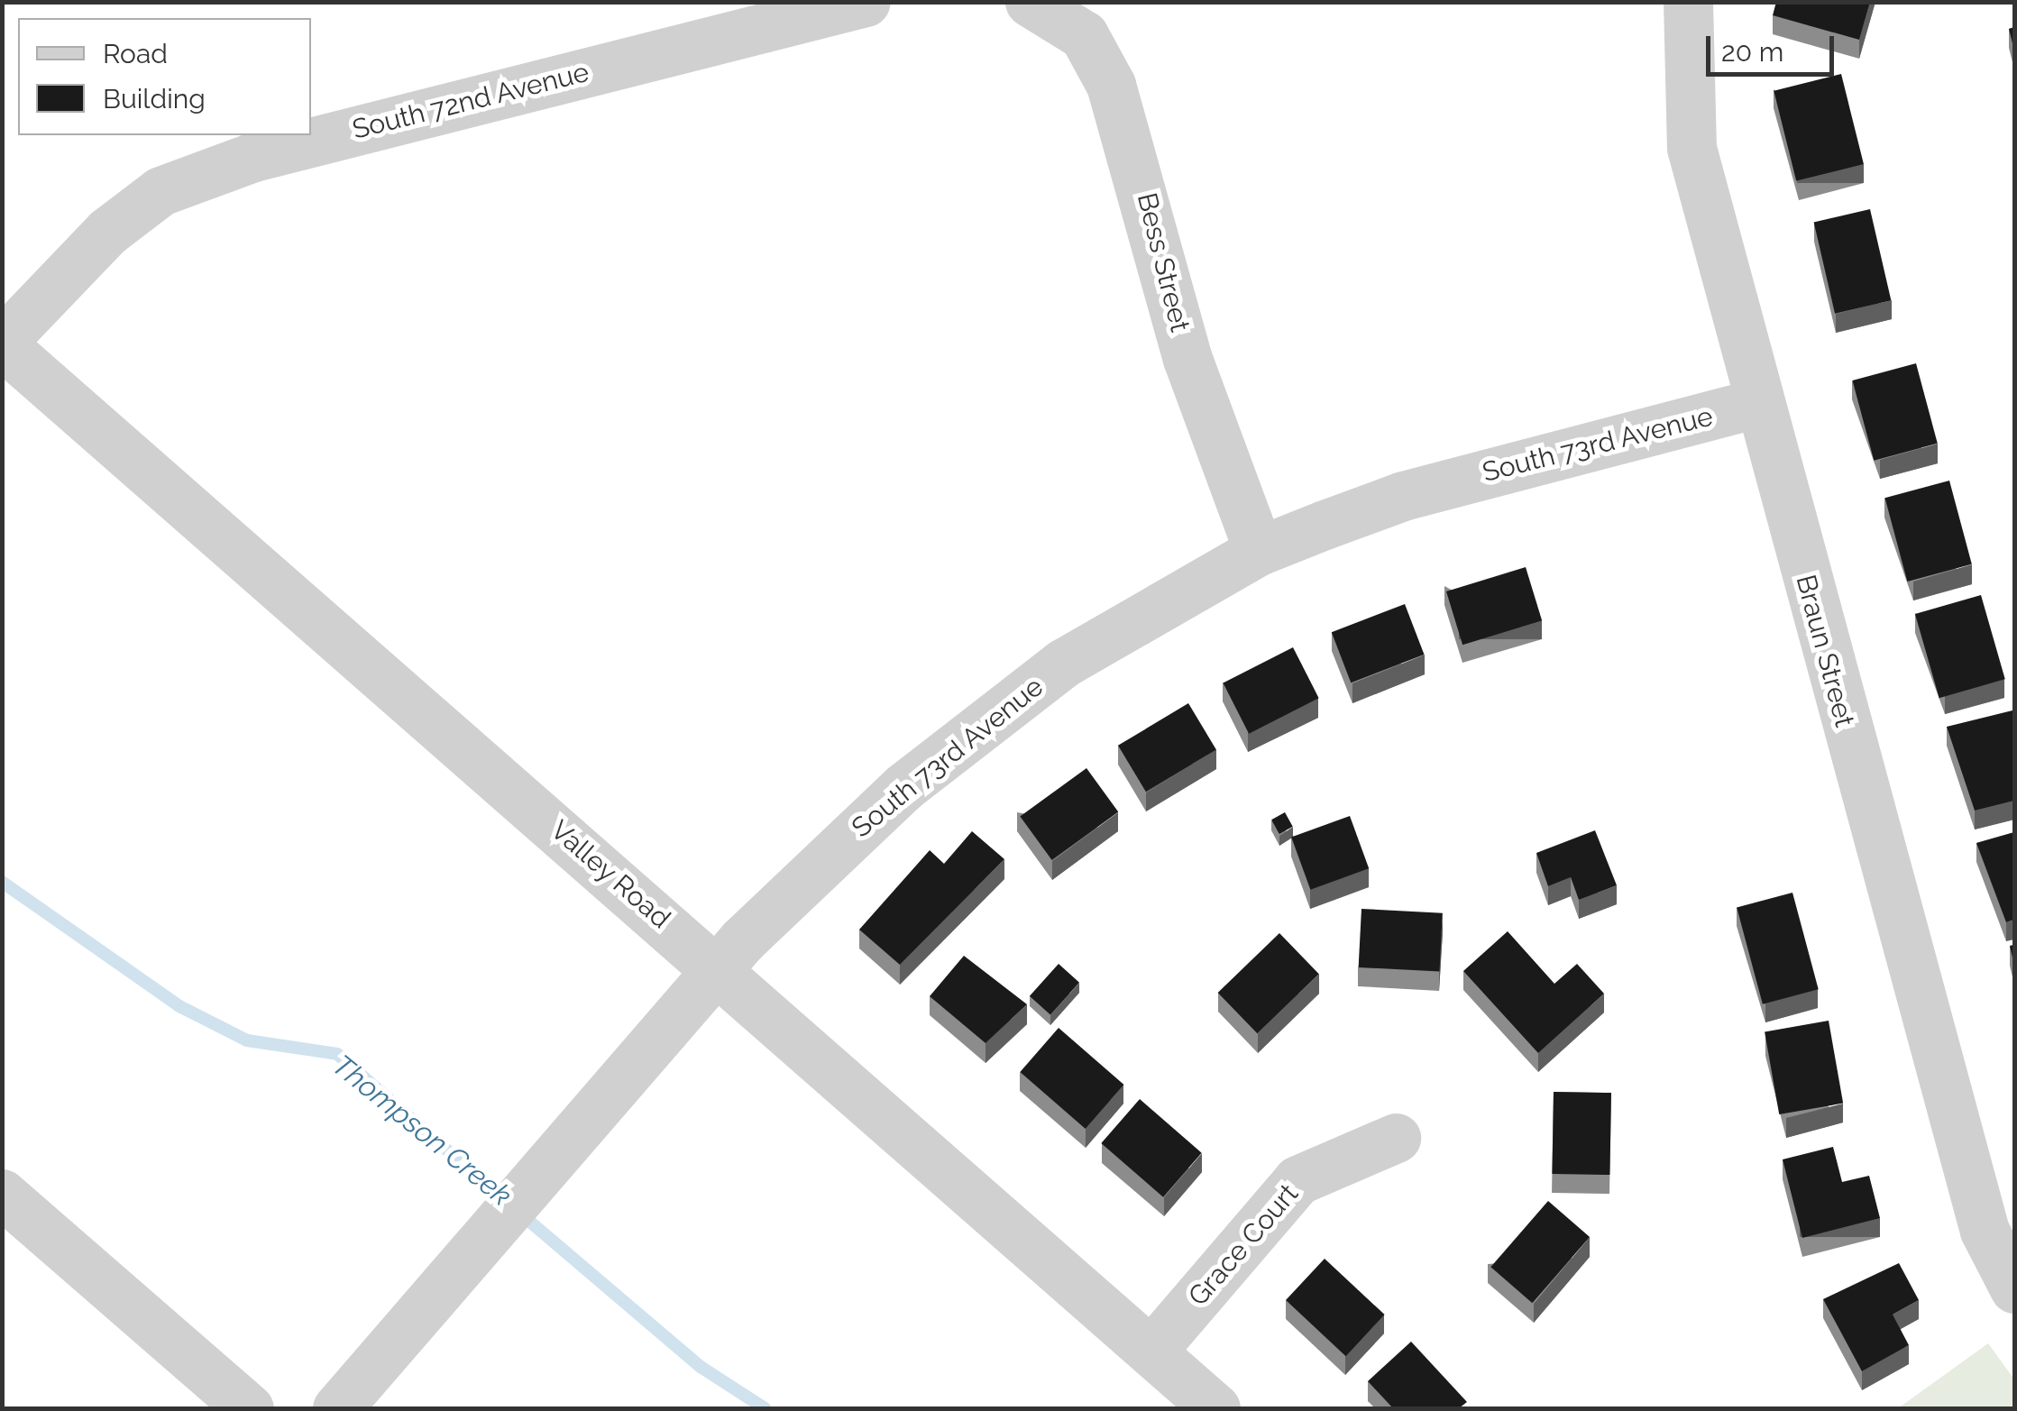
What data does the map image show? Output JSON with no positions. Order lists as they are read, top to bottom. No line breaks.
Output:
{"streets":{"street":["South 72nd Avenue","Bess Street","South 73rd Avenue","Braun Street","Valley Road","Grace Court"]},"crossings":[["South 72nd Avenue","Valley Road"],["Bess Street","South 73rd Avenue"],["South 73rd Avenue","Braun Street"],["South 73rd Avenue","Valley Road"],["Valley Road","Grace Court"]],"water":["Thompson Creek"],"legend":["Road","Building"],"scale_bar":"20 m"}
